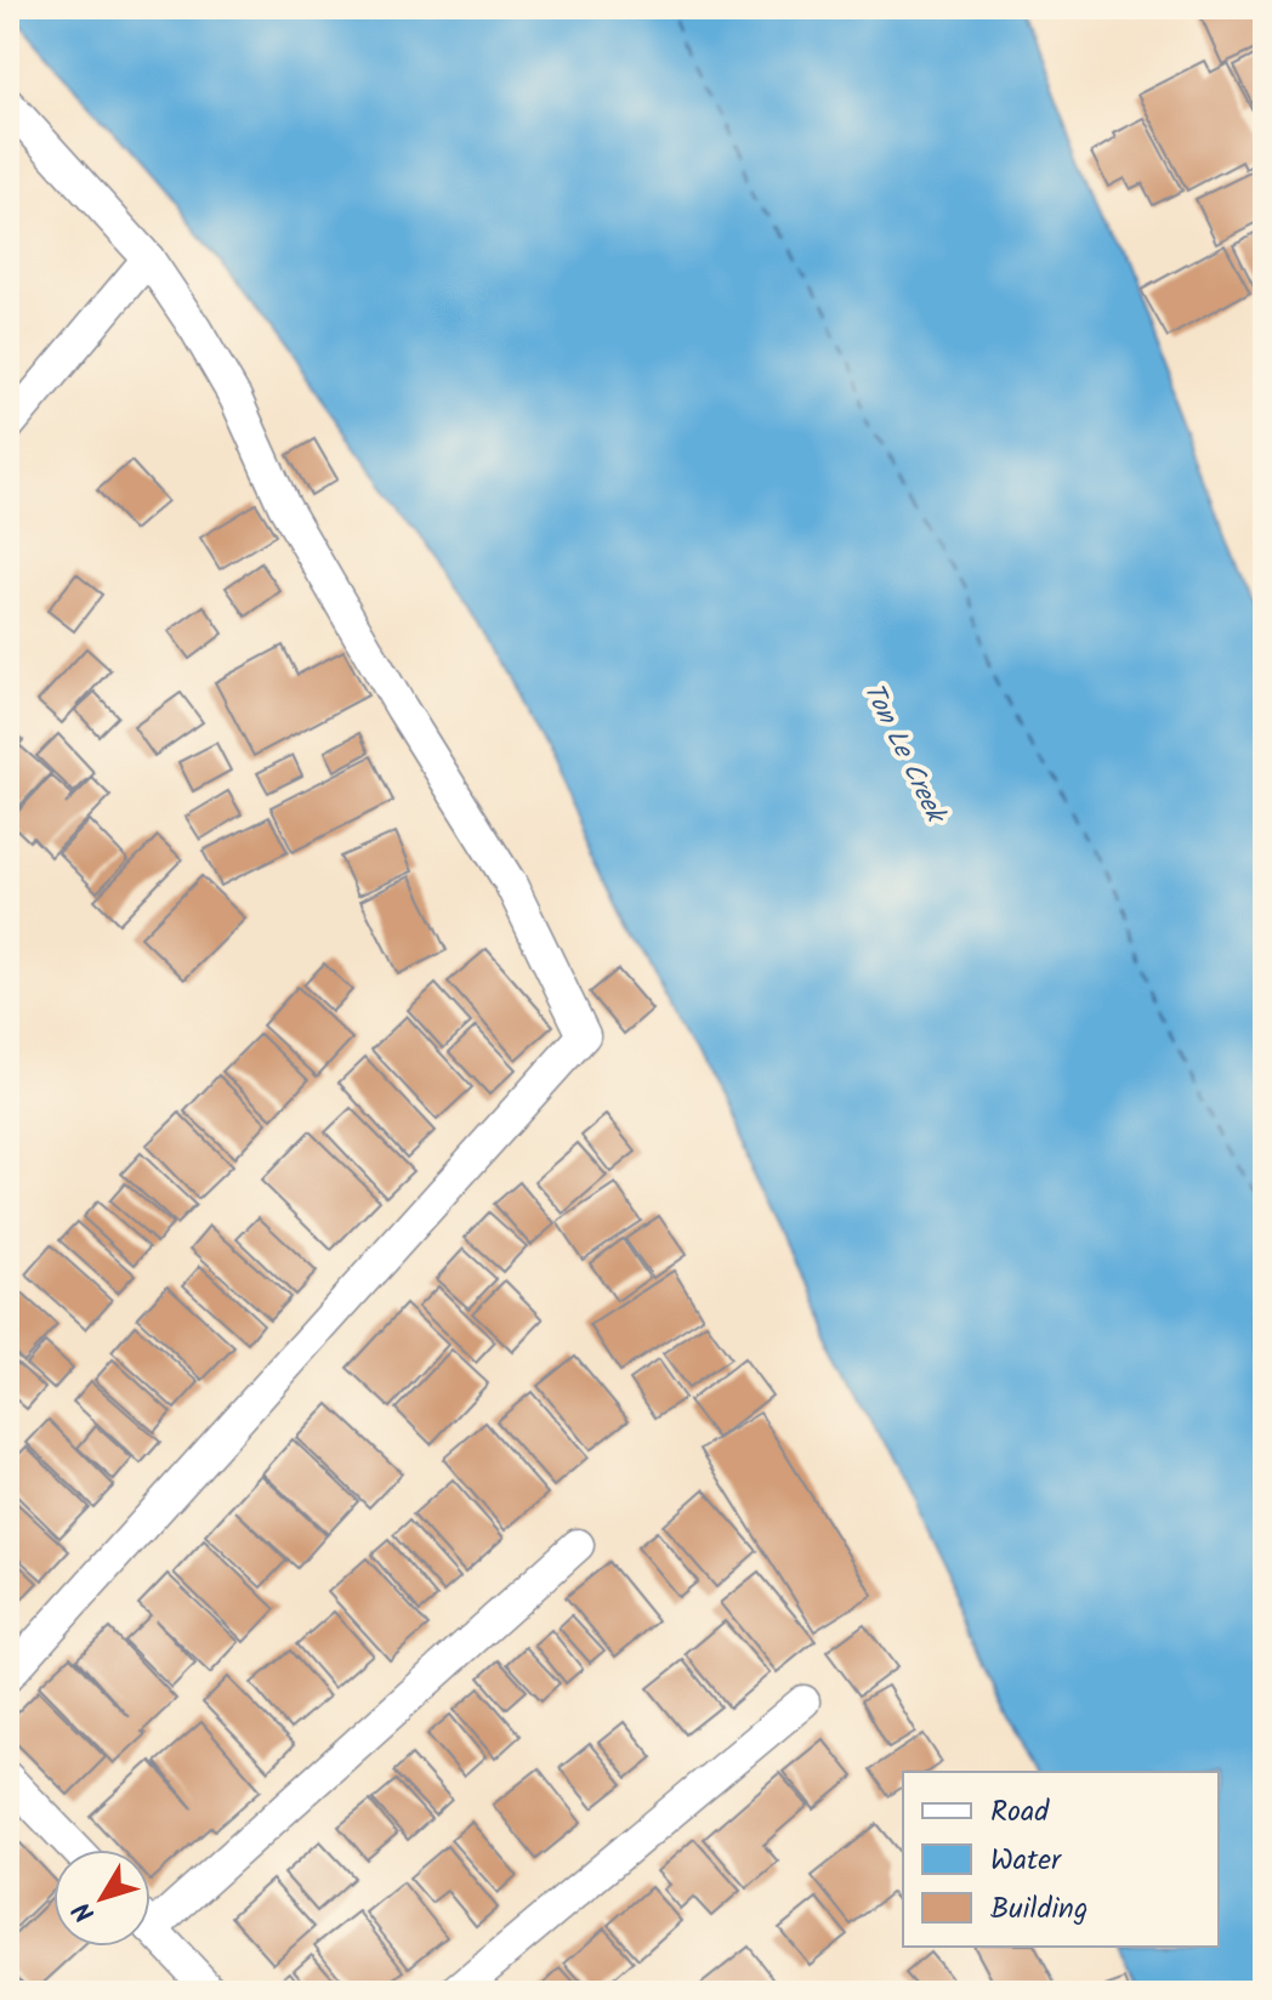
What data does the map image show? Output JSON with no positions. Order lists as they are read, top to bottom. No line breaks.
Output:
{"water":["Ton Le Creek"],"legend":["Road","Water","Building"],"north":"bottom left"}
